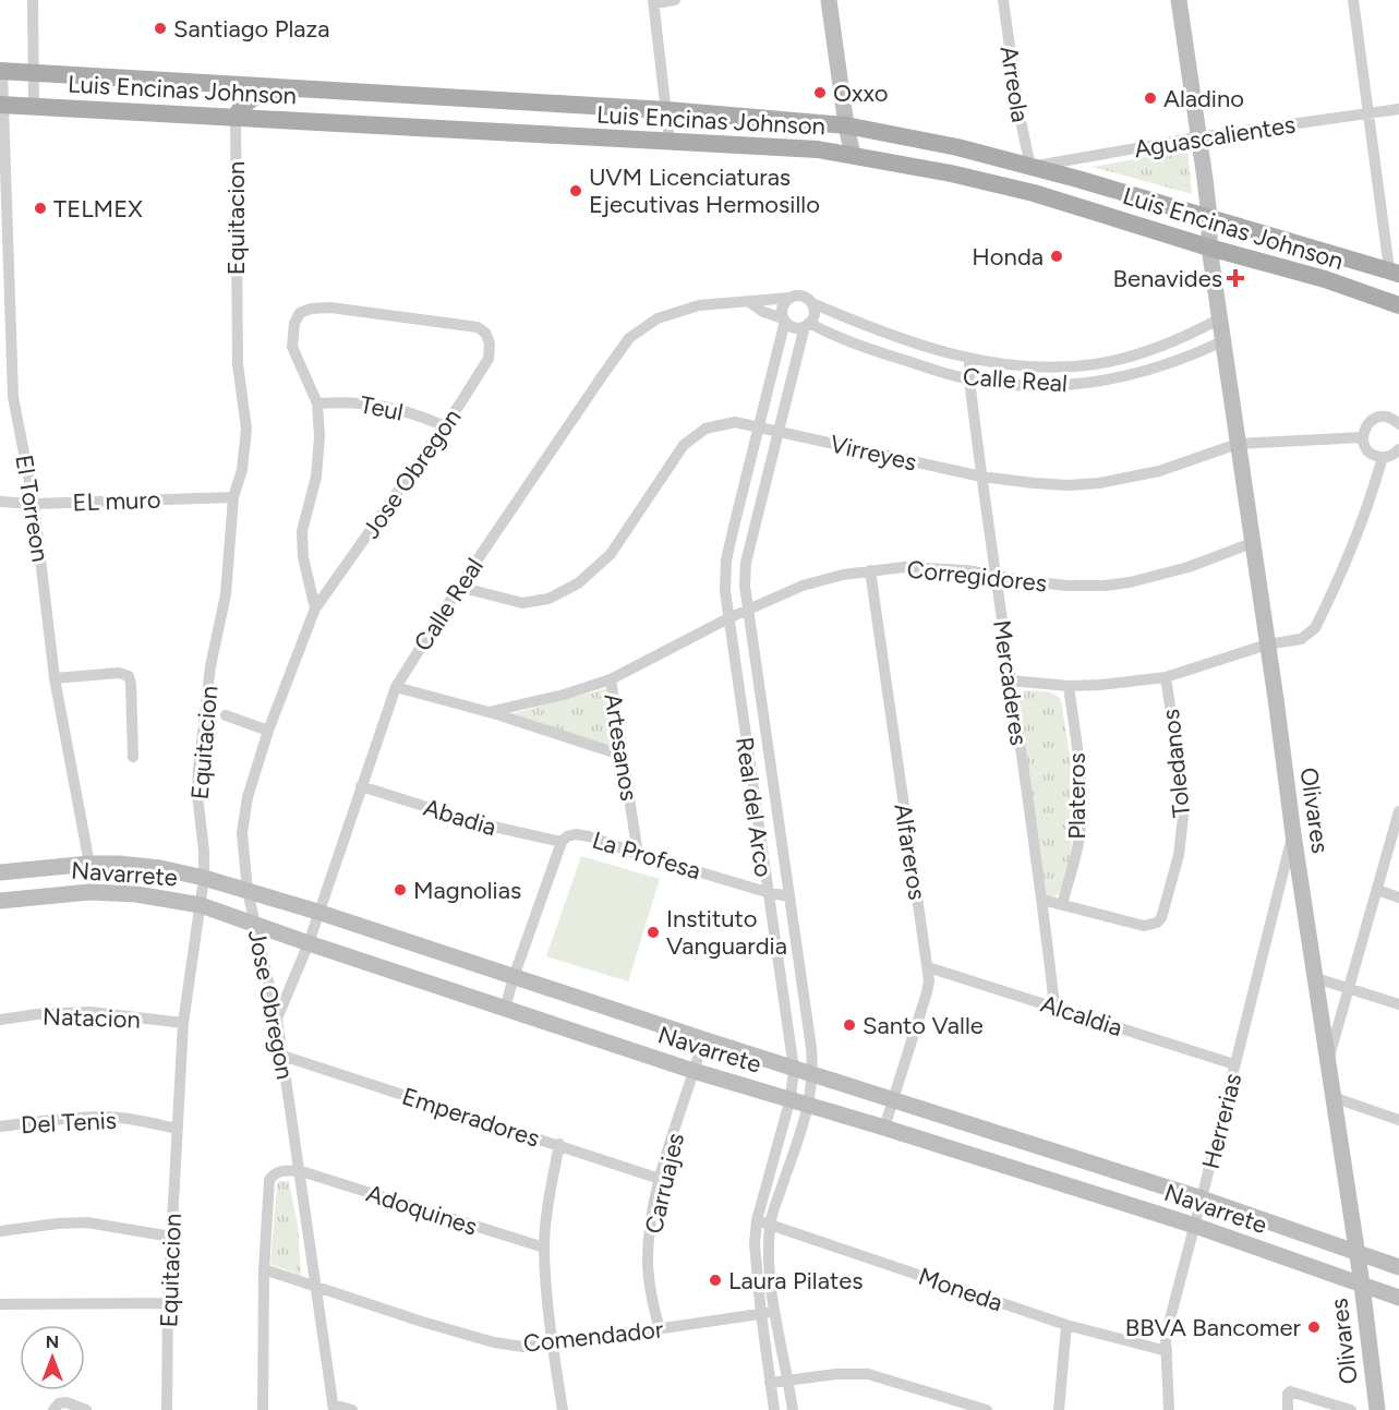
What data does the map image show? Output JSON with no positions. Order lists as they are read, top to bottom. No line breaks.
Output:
{"streets":{"main road":["Luis Encinas Johnson","Olivares","Navarrete"],"street":["Arreola","Aguascalientes","Equitacion","Calle Real","Teul","Virreyes","Jose Obregon","EL muro","El Torreon","Corregidores","Mercaderes","Artesanos","Toledanos","Plateros","Real del Arco","Abadia","Alfareros","La Profesa","Alcaldia","Natacion","Emperadores","Herrerias","Del Tenis","Carruajes","Adoquines","Moneda","Comendador"]},"crossings":[["Arreola","Luis Encinas Johnson"],["Arreola","Aguascalientes"],["Luis Encinas Johnson","Aguascalientes"],["Luis Encinas Johnson","Equitacion"],["Luis Encinas Johnson","El Torreon"],["Luis Encinas Johnson","Olivares"],["Aguascalientes","Olivares"],["Equitacion","EL muro"],["Equitacion","Navarrete"],["Equitacion","Natacion"],["Equitacion","Del Tenis"],["Calle Real","Virreyes"],["Calle Real","Jose Obregon"],["Calle Real","Corregidores"],["Calle Real","Mercaderes"],["Calle Real","Real del Arco"],["Calle Real","Olivares"],["Calle Real","Abadia"],["Calle Real","Navarrete"],["Teul","Jose Obregon"],["Virreyes","Mercaderes"],["Virreyes","Real del Arco"],["Virreyes","Olivares"],["Jose Obregon","Navarrete"],["Jose Obregon","Emperadores"],["Jose Obregon","Adoquines"],["Jose Obregon","Comendador"],["EL muro","El Torreon"],["El Torreon","Navarrete"],["Corregidores","Mercaderes"],["Corregidores","Artesanos"],["Corregidores","Real del Arco"],["Corregidores","Olivares"],["Corregidores","Alfareros"],["Mercaderes","Toledanos"],["Mercaderes","Alcaldia"],["Artesanos","La Profesa"],["Toledanos","Plateros"],["Real del Arco","La Profesa"],["Real del Arco","Navarrete"],["Real del Arco","Moneda"],["Real del Arco","Comendador"],["Olivares","Navarrete"],["Olivares","Herrerias"],["Abadia","La Profesa"],["Alfareros","Navarrete"],["Alfareros","Alcaldia"],["La Profesa","Navarrete"],["Navarrete","Herrerias"],["Navarrete","Carruajes"],["Alcaldia","Herrerias"],["Emperadores","Carruajes"],["Herrerias","Moneda"],["Carruajes","Comendador"]],"places":{"other":["Santiago Plaza","Oxxo","Aladino","UVM Licenciaturas Ejecutivas Hermosillo","TELMEX","Honda","Magnolias","Instituto Vanguardia","Santo Valle","Laura Pilates","BBVA Bancomer"],"health":["Benavides"]},"north":"top"}
